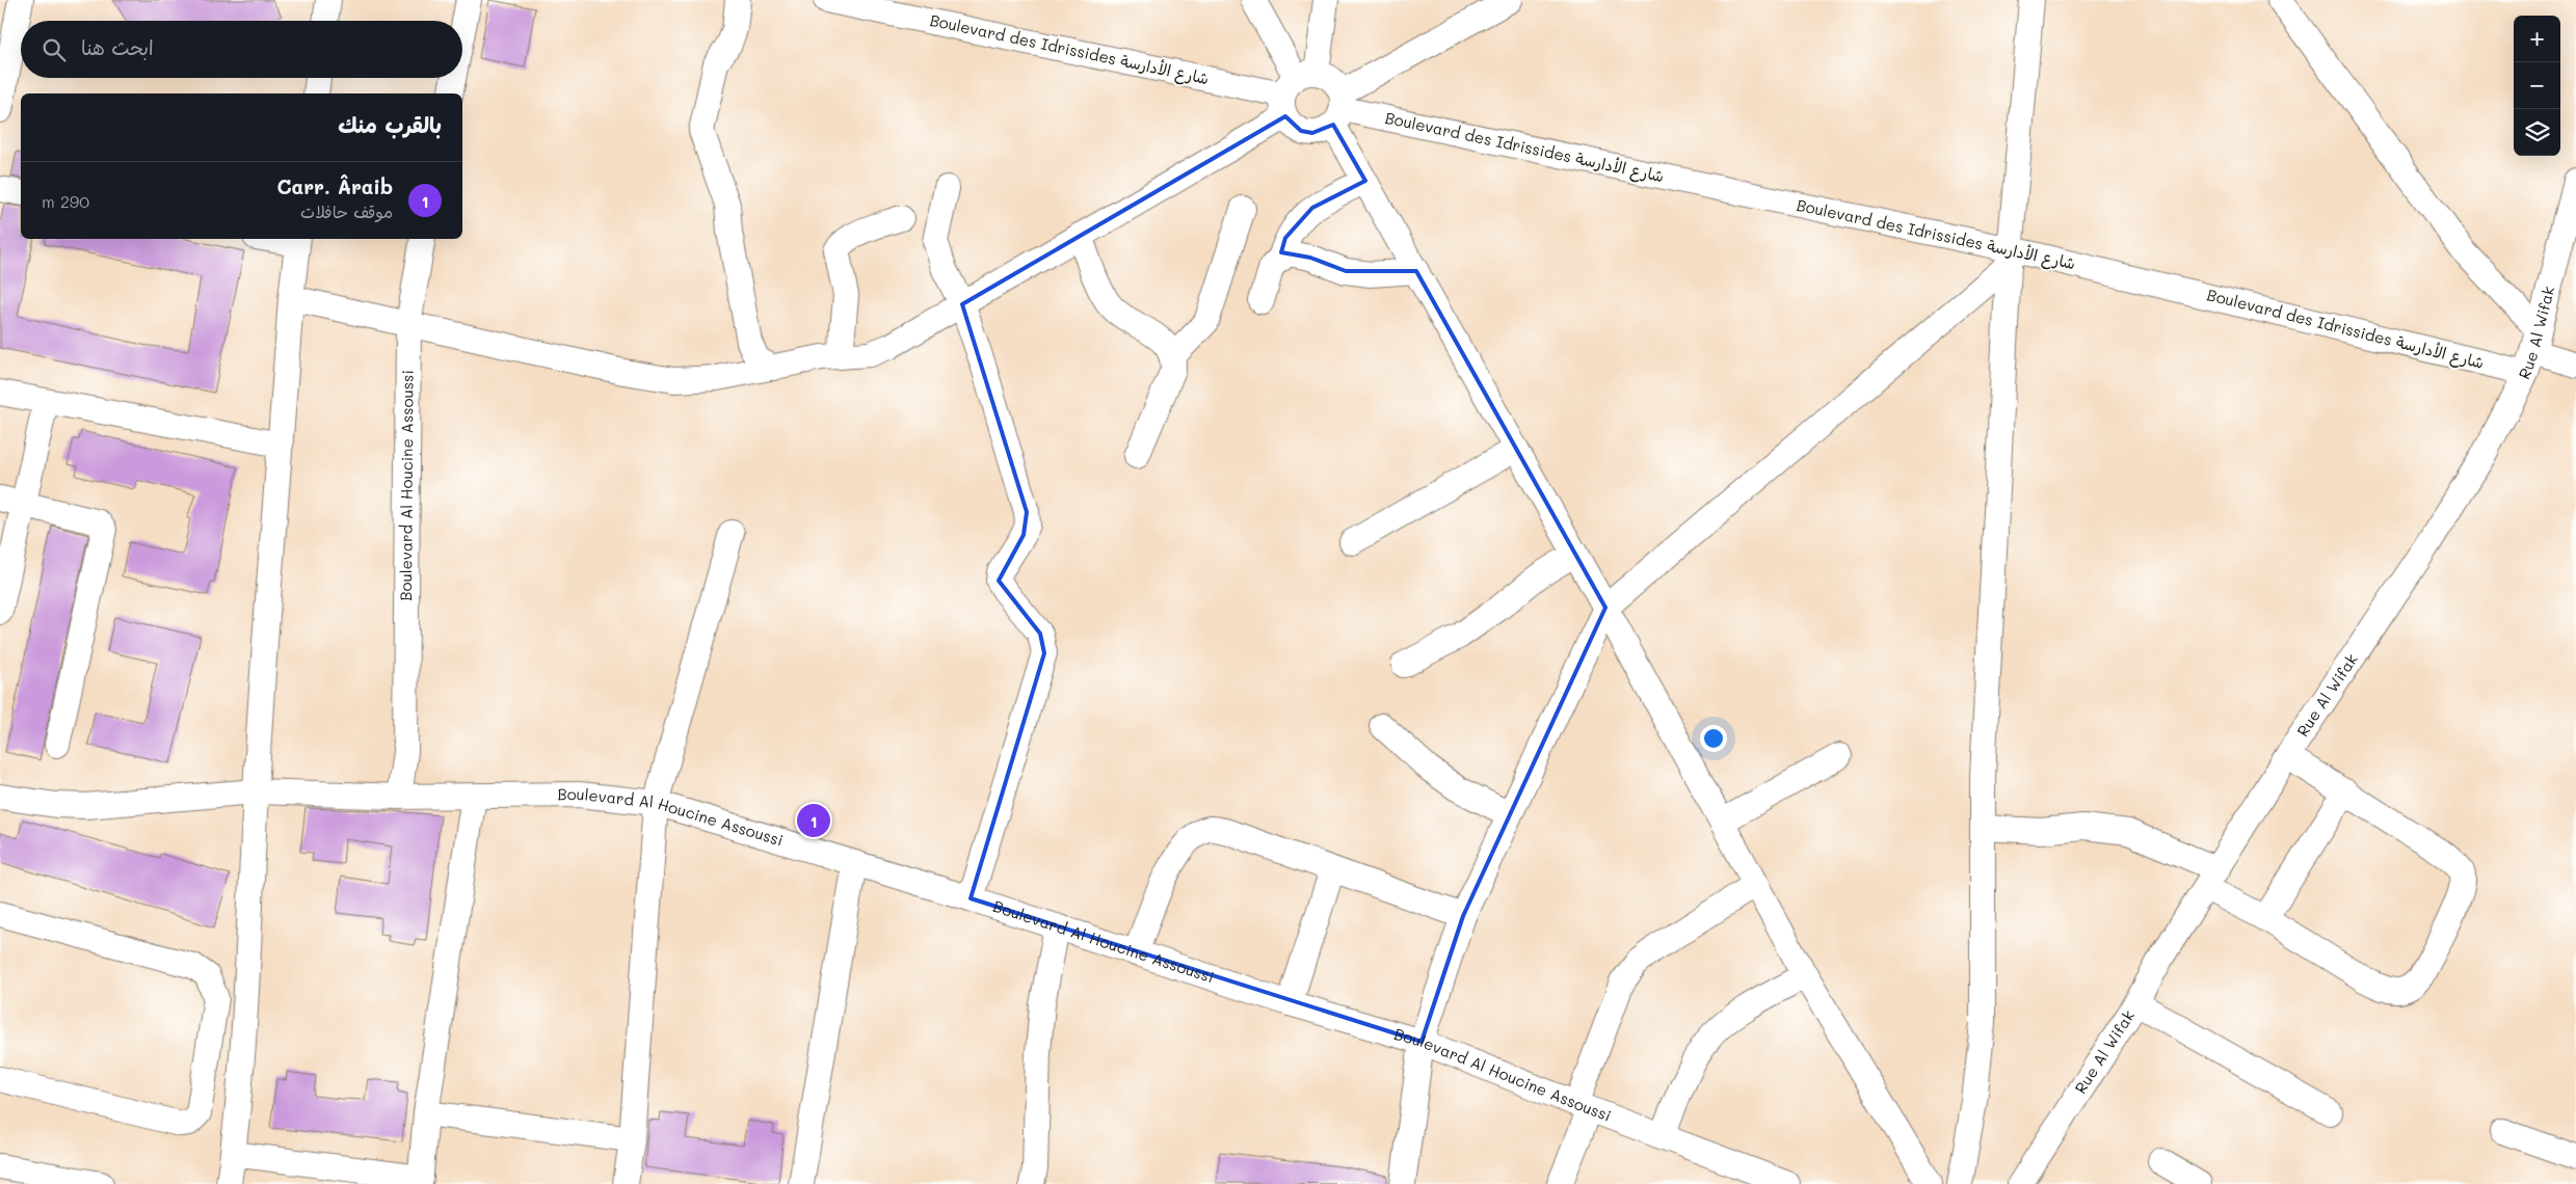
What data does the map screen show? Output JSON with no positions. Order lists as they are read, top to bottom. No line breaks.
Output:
{"streets":{"street":["Boulevard des Idrissides شارع الأدارسة","Rue Al Wifak","Boulevard Al Houcine Assoussi"]},"crossings":[["Boulevard des Idrissides شارع الأدارسة","Rue Al Wifak"]],"page":{"map_buttons":["+","−"],"search":"ابحث هنا","heading":"بالقرب منك","list":[{"mark":"1","name":"Carr. Âraib","note":"موقف حافلات","value":"290 m"}],"pins":"1"}}
